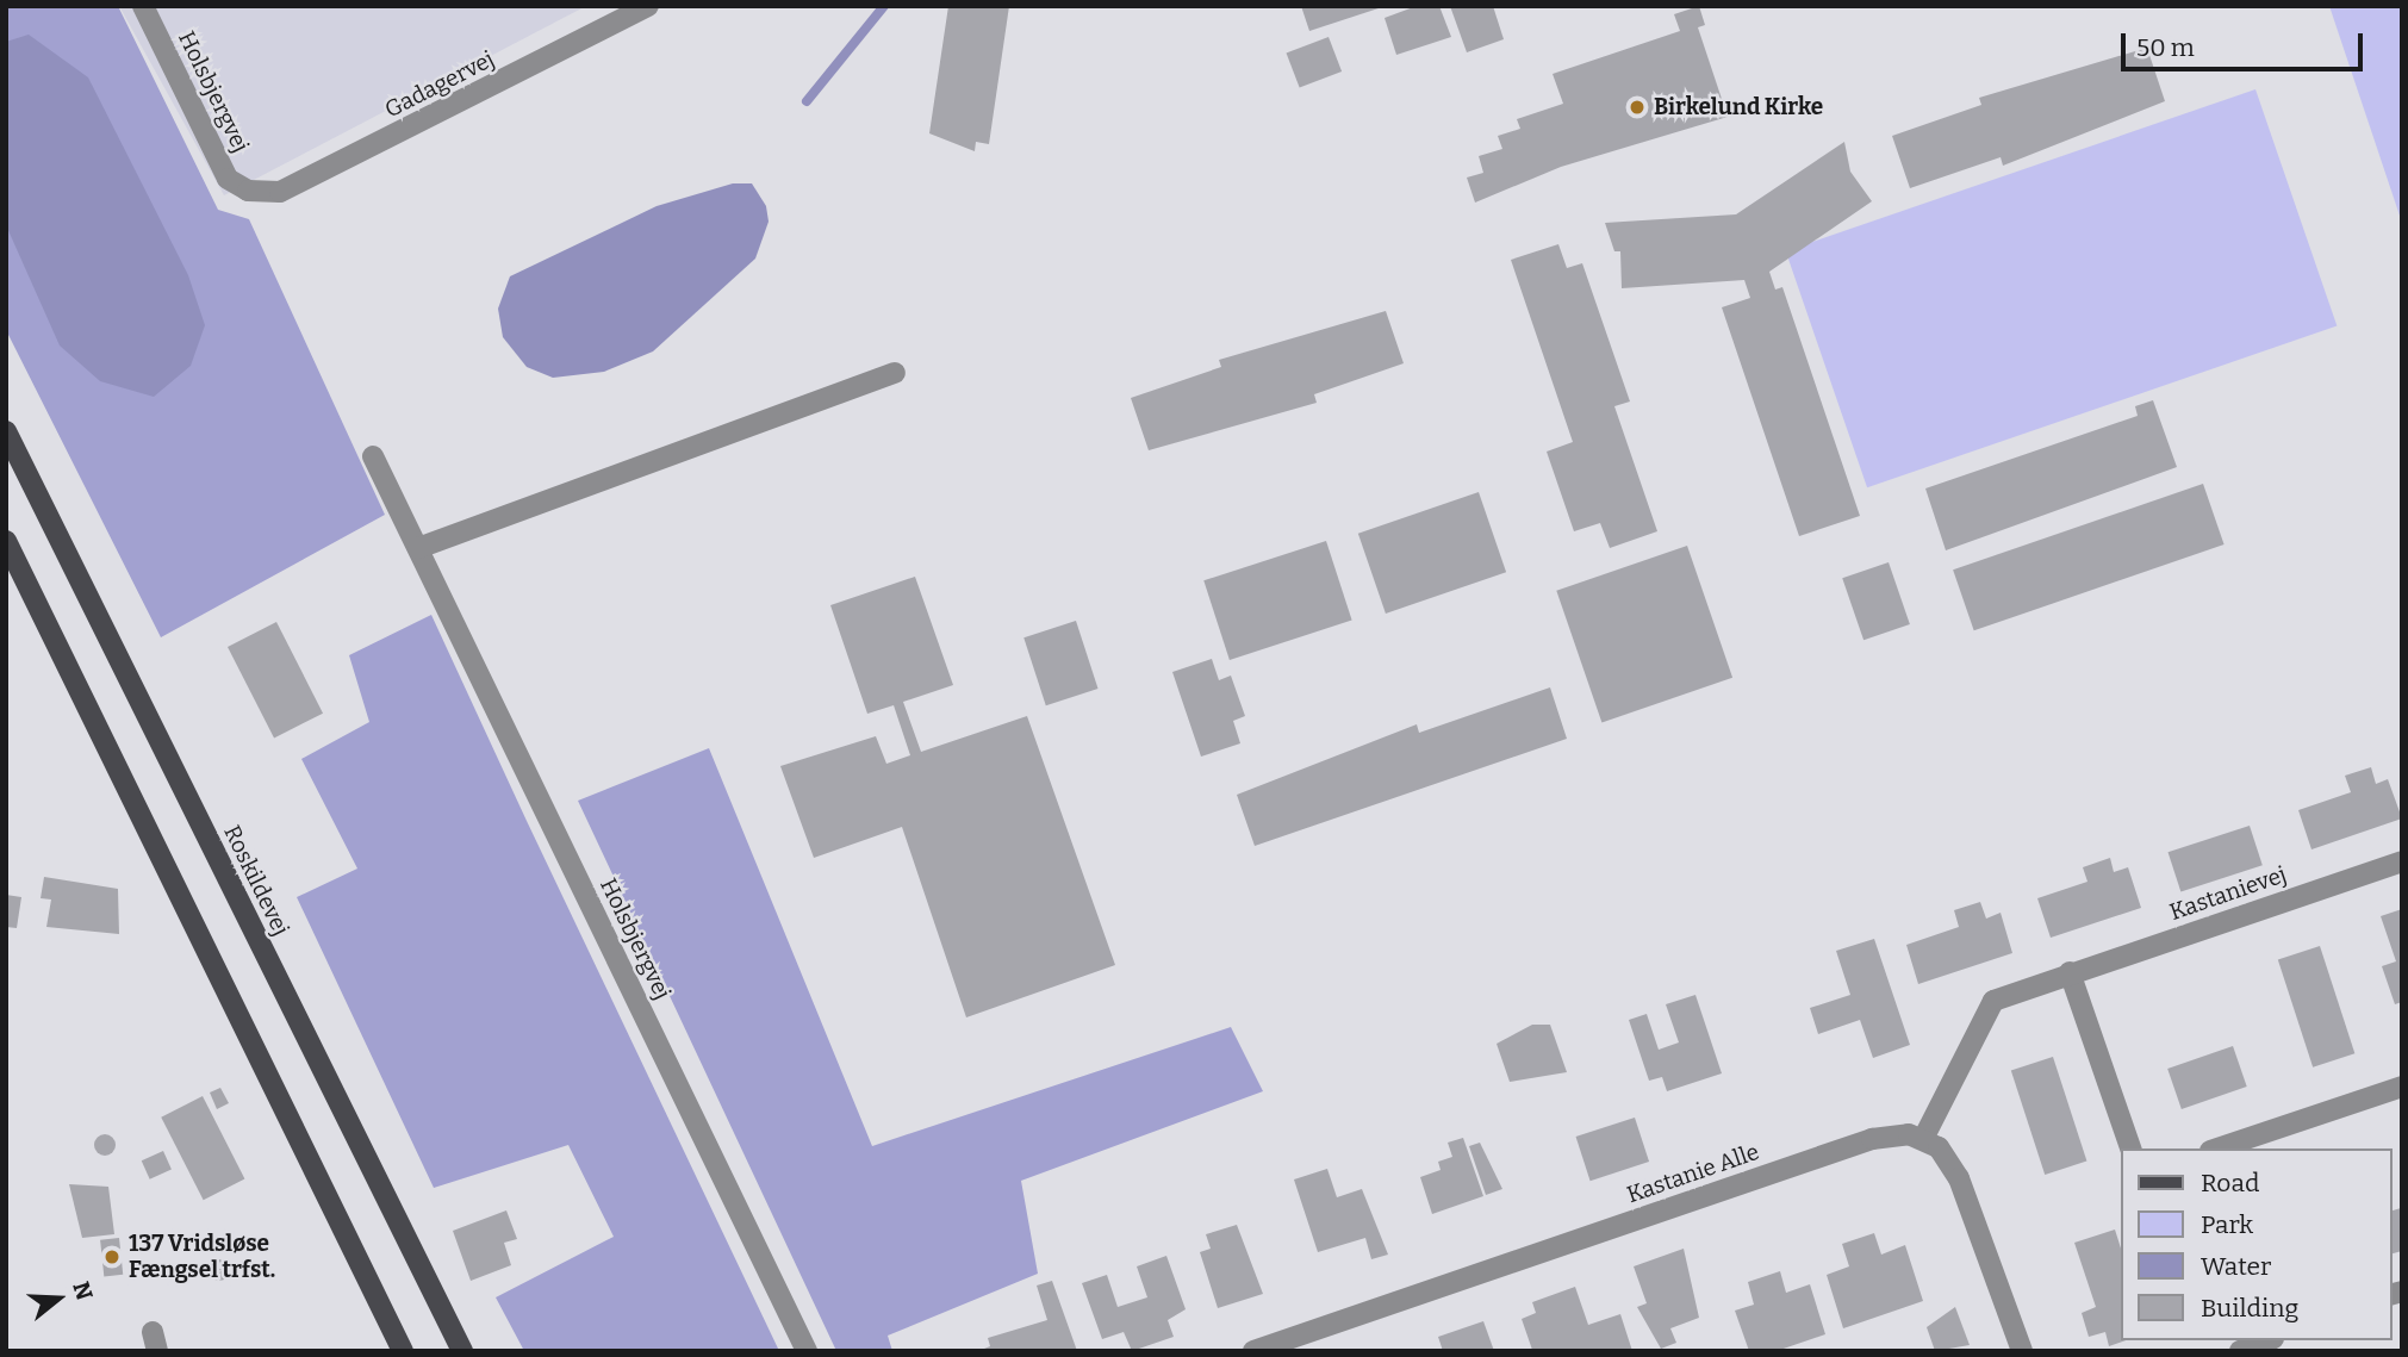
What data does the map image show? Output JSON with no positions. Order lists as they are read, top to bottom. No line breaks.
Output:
{"streets":{"main road":["Roskildevej"],"street":["Gadagervej","Holsbjergvej","Kastanievej","Kastanie Alle"]},"crossings":[["Gadagervej","Holsbjergvej"],["Kastanievej","Kastanie Alle"]],"places":["Birkelund Kirke","137 Vridsløse Fængsel trfst."],"legend":["Road","Park","Water","Building"],"scale_bar":"50 m","north":"right"}
